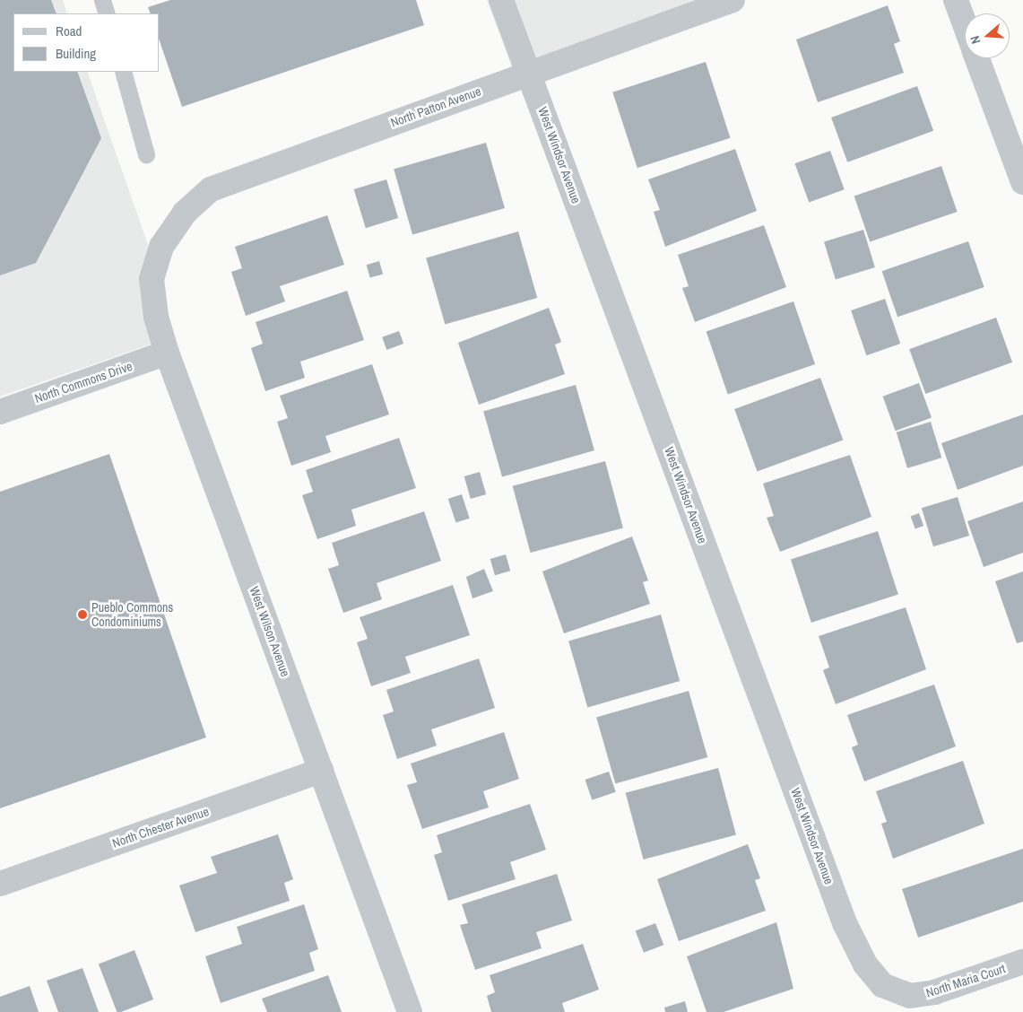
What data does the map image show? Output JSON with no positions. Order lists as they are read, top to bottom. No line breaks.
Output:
{"streets":{"street":["North Patton Avenue","West Windsor Avenue","North Commons Drive","West Wilson Avenue","North Chester Avenue","North Maria Court"]},"crossings":[["North Patton Avenue","West Windsor Avenue"],["North Patton Avenue","West Wilson Avenue"],["West Windsor Avenue","North Maria Court"],["North Commons Drive","West Wilson Avenue"],["West Wilson Avenue","North Chester Avenue"]],"places":["Pueblo Commons Condominiums"],"legend":["Road","Building"],"north":"left"}
